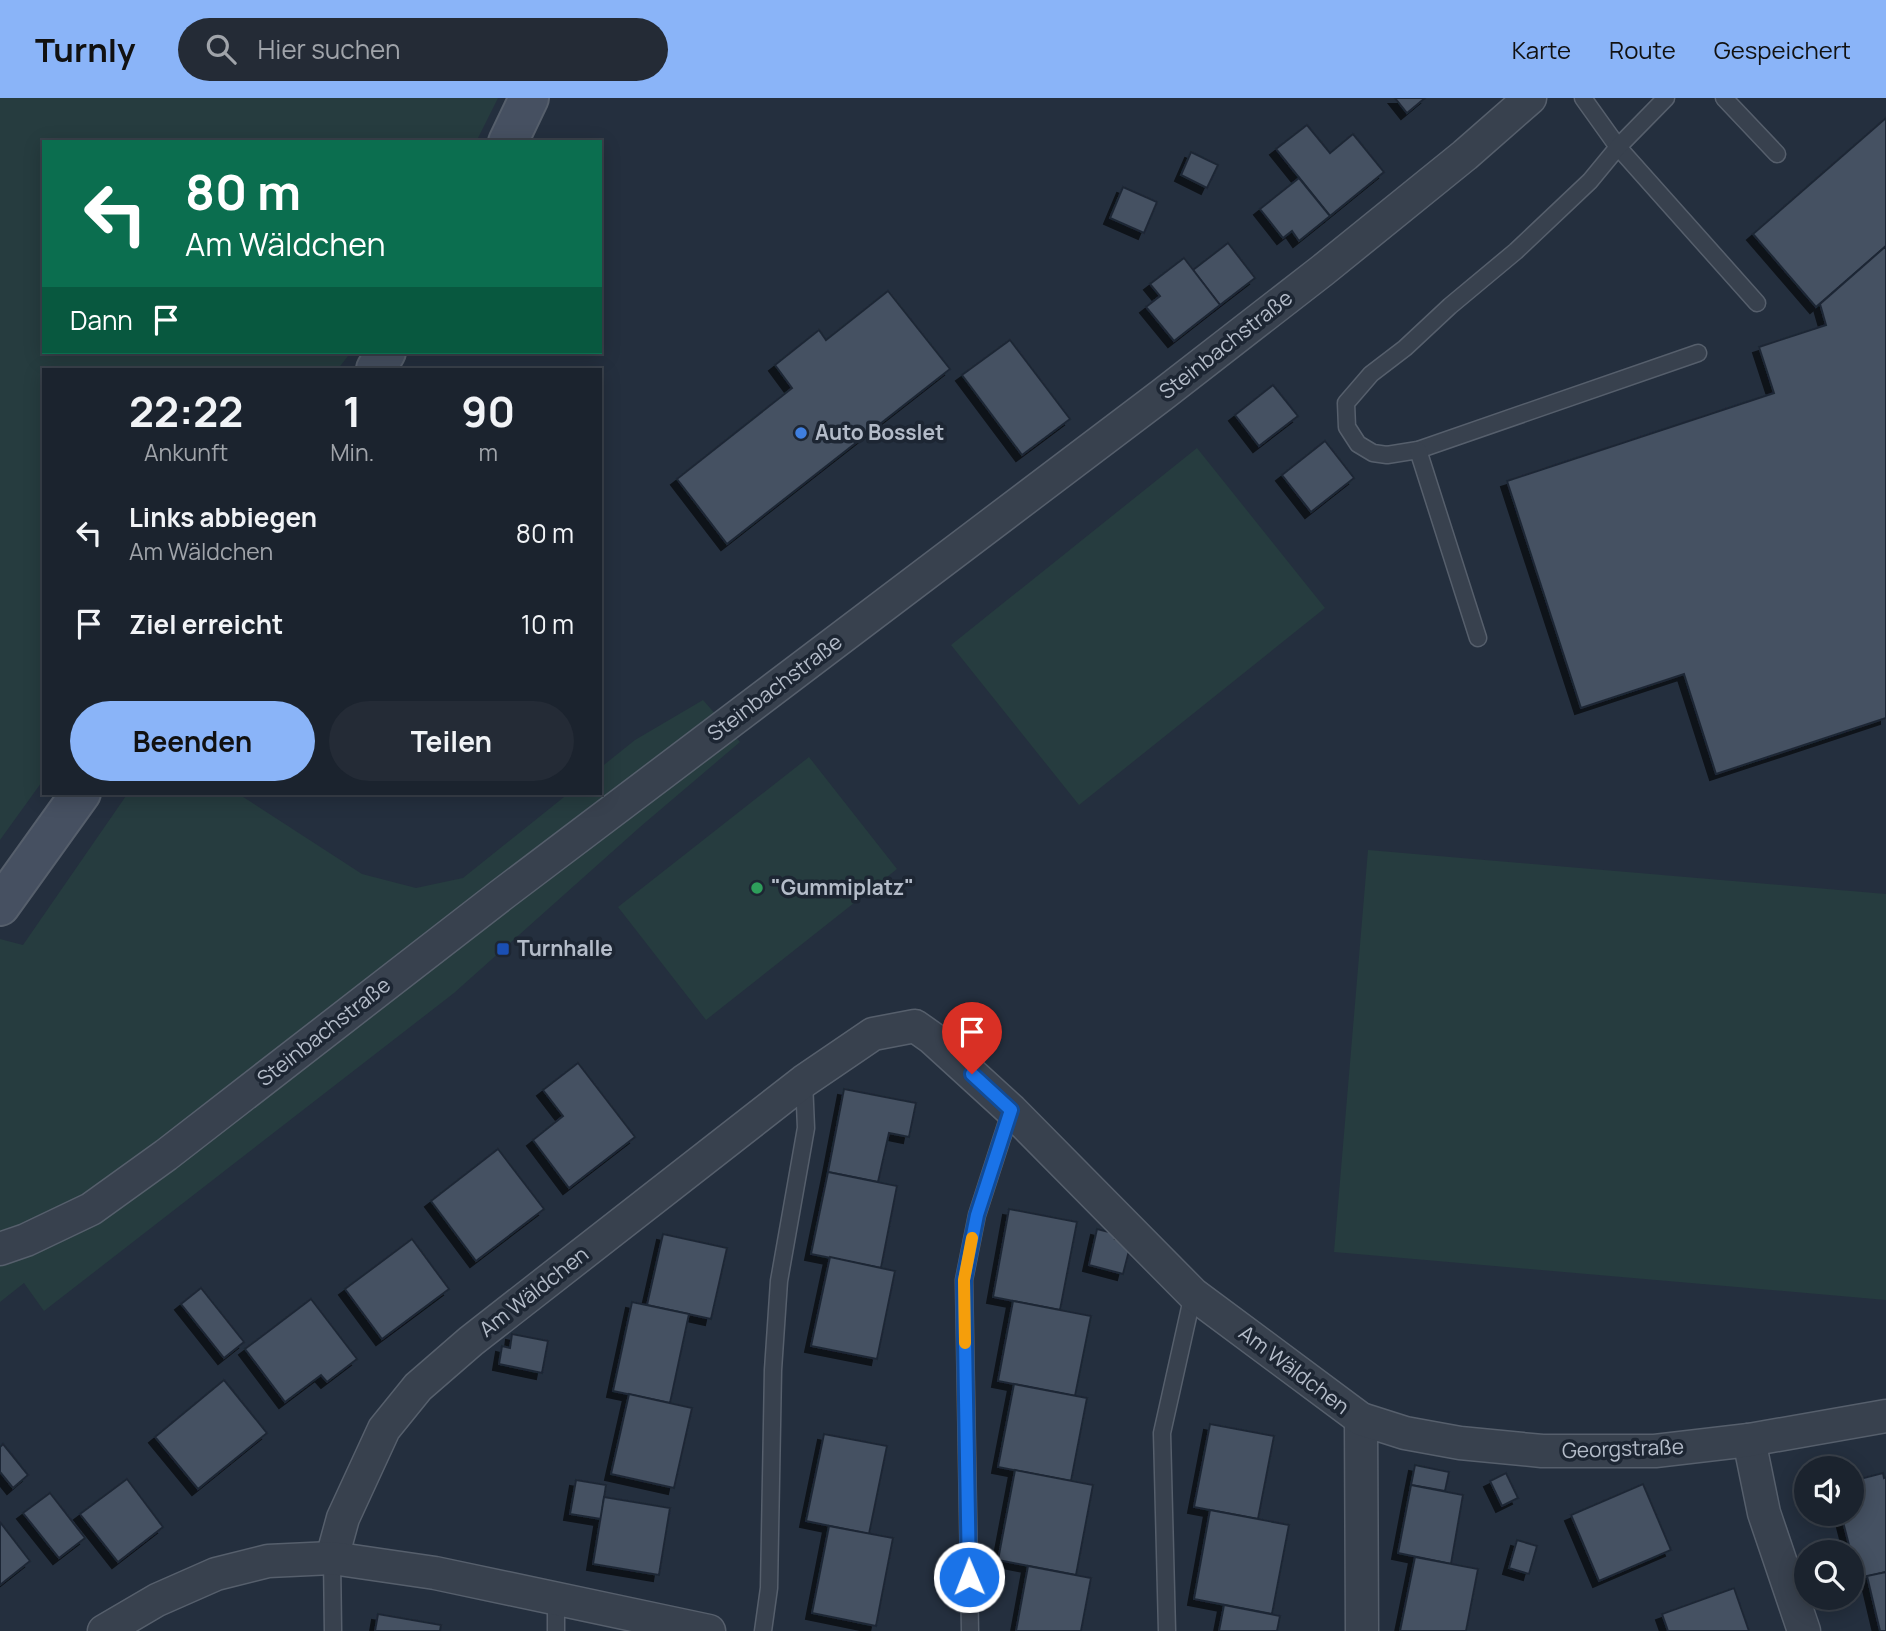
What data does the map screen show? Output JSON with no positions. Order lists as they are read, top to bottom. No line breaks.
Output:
{"streets":{"street":["Steinbachstraße","Am Wäldchen","Georgstraße"]},"crossings":[["Am Wäldchen","Georgstraße"]],"places":{"other":["Auto Bosslet","\"Gummiplatz\""],"transit":["Turnhalle"]},"page":{"header":"Turnly","search":"Hier suchen","nav":["Karte","Route","Gespeichert"],"turn":["80 m","Am Wäldchen"],"then":"Dann","eta":["22:22","Ankunft","1","Min.","90","m"],"list":[{"name":"Links abbiegen","note":"Am Wäldchen","value":"80 m"},{"name":"Ziel erreicht","value":"10 m"}],"buttons":["Beenden","Teilen"]}}
